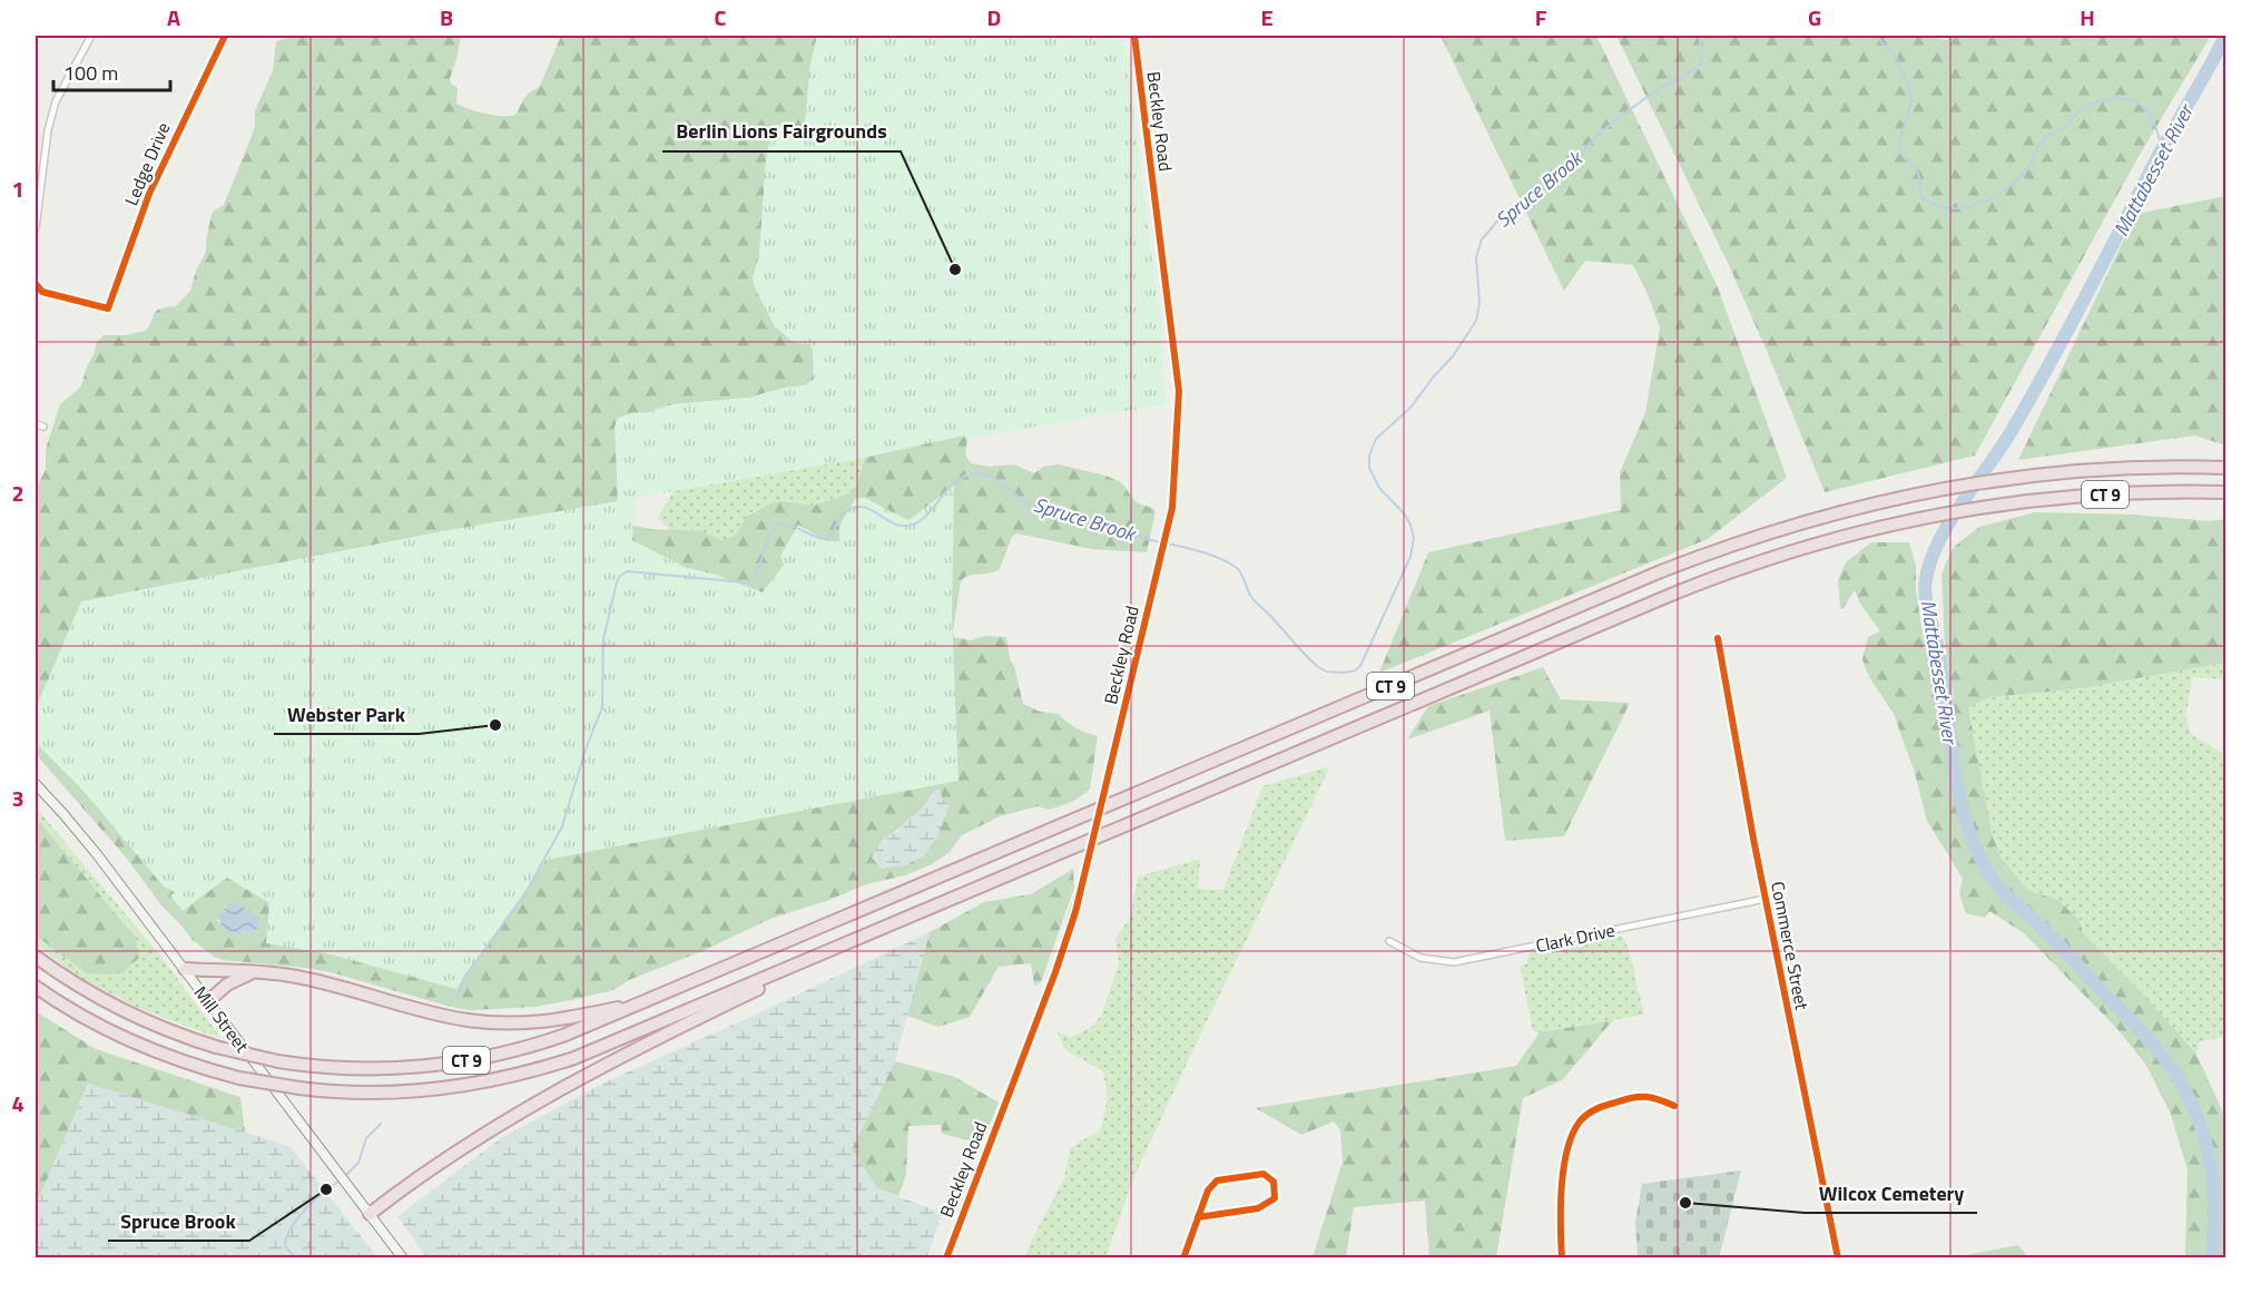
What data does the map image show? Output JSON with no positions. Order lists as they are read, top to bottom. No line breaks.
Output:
{"streets":{"highway":["CT 9"],"main road":["Mill Street"],"street":["Beckley Road","Ledge Drive","Clark Drive","Commerce Street"]},"crossings":[["Clark Drive","Commerce Street"]],"water":["Mattabesset River","Spruce Brook"],"places":["Berlin Lions Fairgrounds","Webster Park","Spruce Brook","Wilcox Cemetery"],"scale_bar":"100 m","grid":{"columns":["A","B","C","D","E","F","G","H"],"rows":["1","2","3","4"]}}
